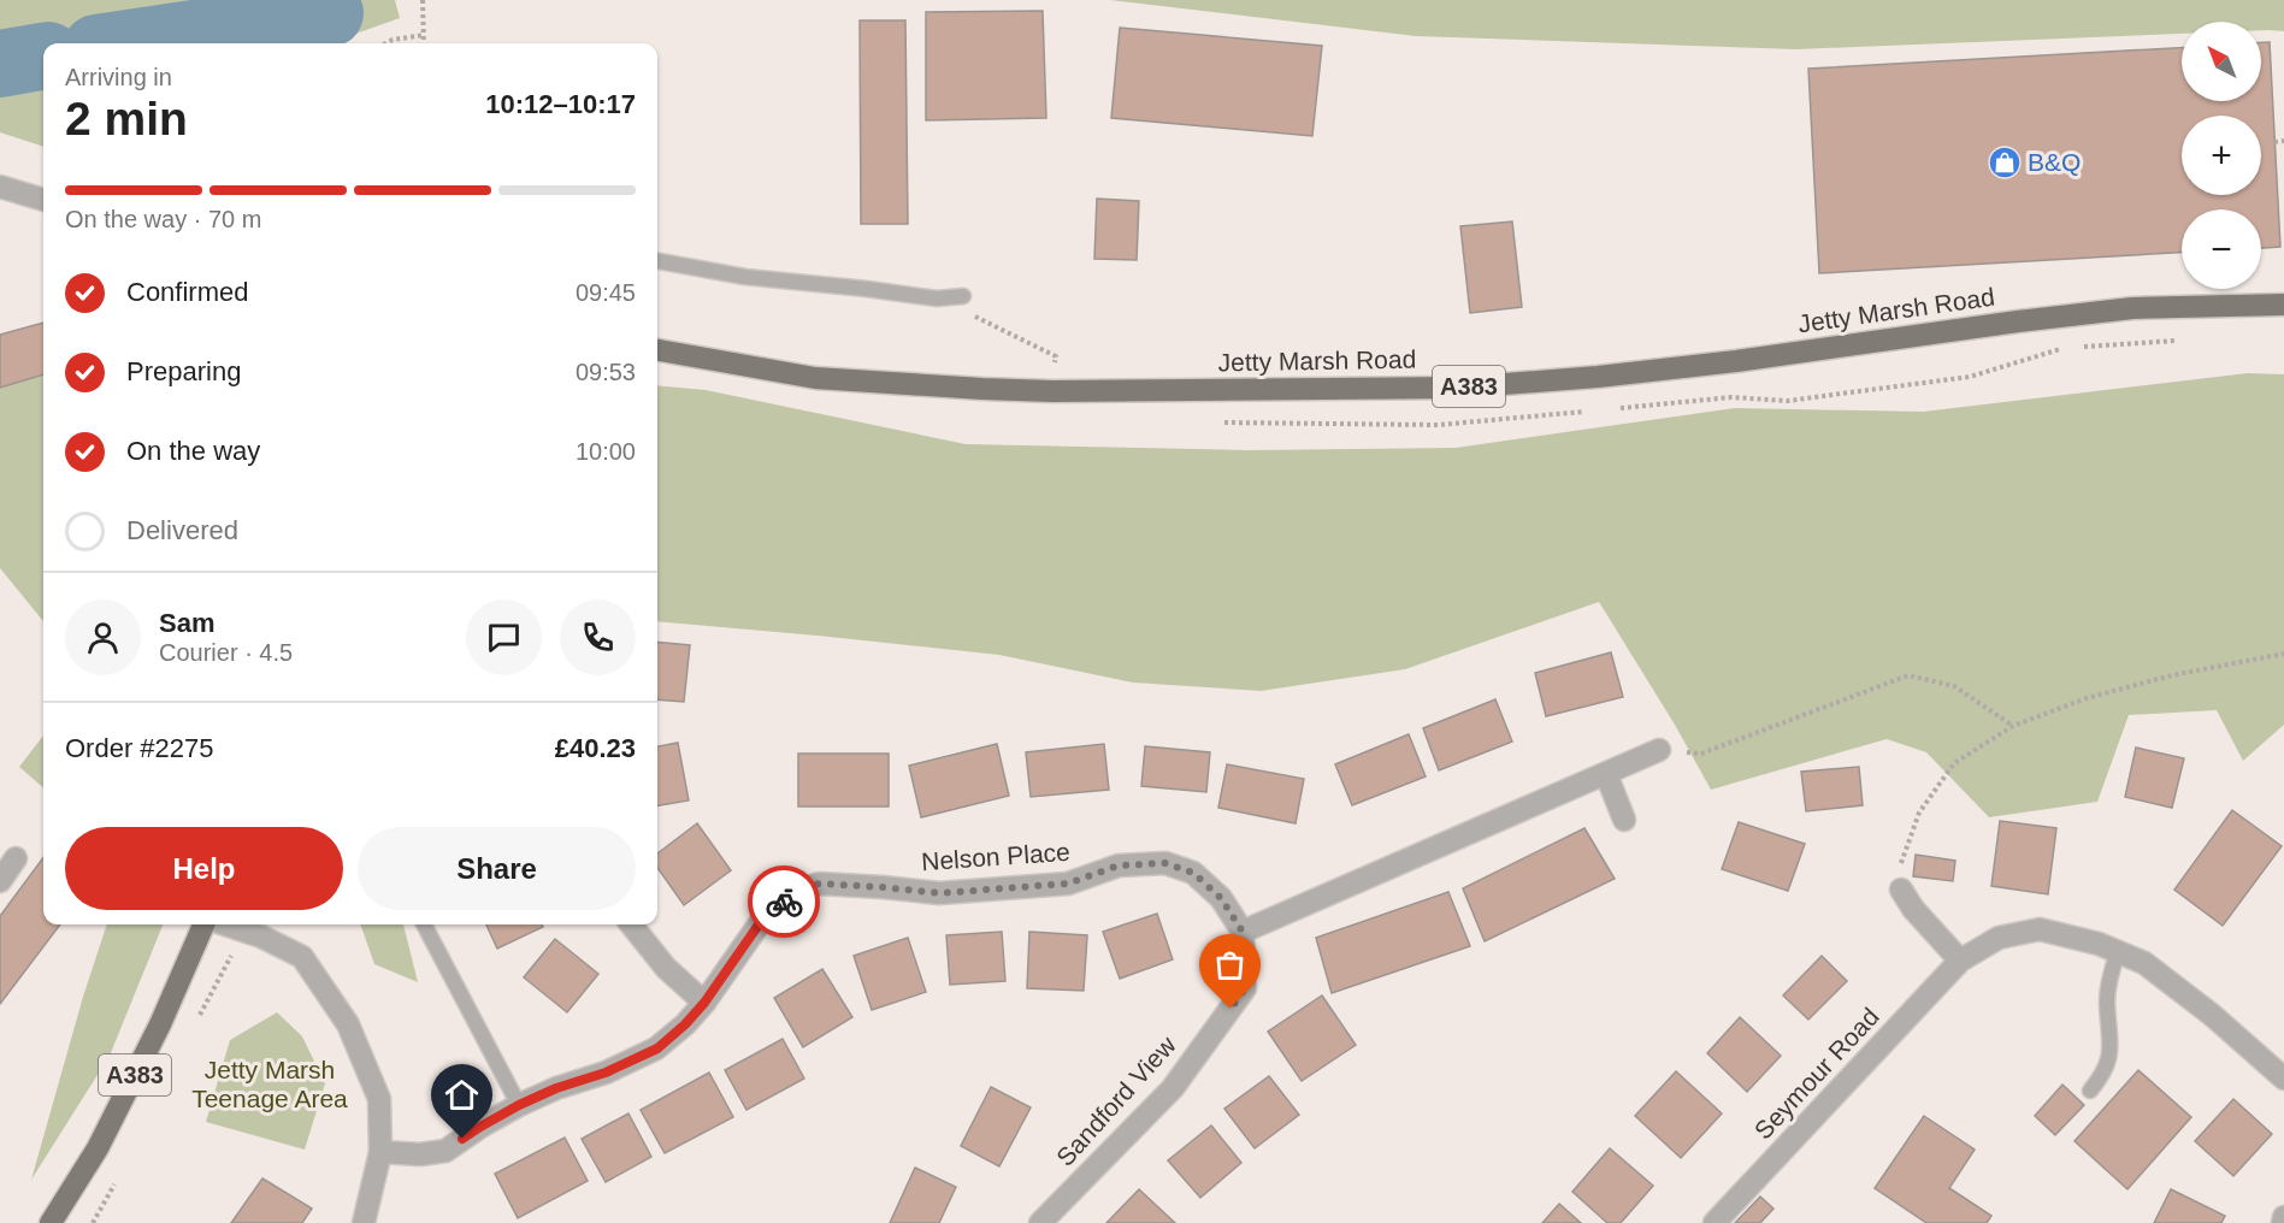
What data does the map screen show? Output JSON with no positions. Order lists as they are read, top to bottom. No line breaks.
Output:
{"streets":{"main road":["Jetty Marsh Road","A383"],"street":["Nelson Place","Seymour Road","Sandford View"]},"crossings":[["Nelson Place","Sandford View"]],"parks":["Jetty Marsh Teenage Area"],"places":{"shop":["B&Q"]},"north":"top left","page":{"map_buttons":["+","−"],"heading":["2 min","Arriving in","10:12–10:17"],"panel":["Sam","Courier · 4.5","Order #2275","£40.23"],"bar":"On the way · 70 m","list":[["Confirmed","09:45"],["Preparing","09:53"],["On the way","10:00"],"Delivered"],"buttons":["Help","Share"]}}
